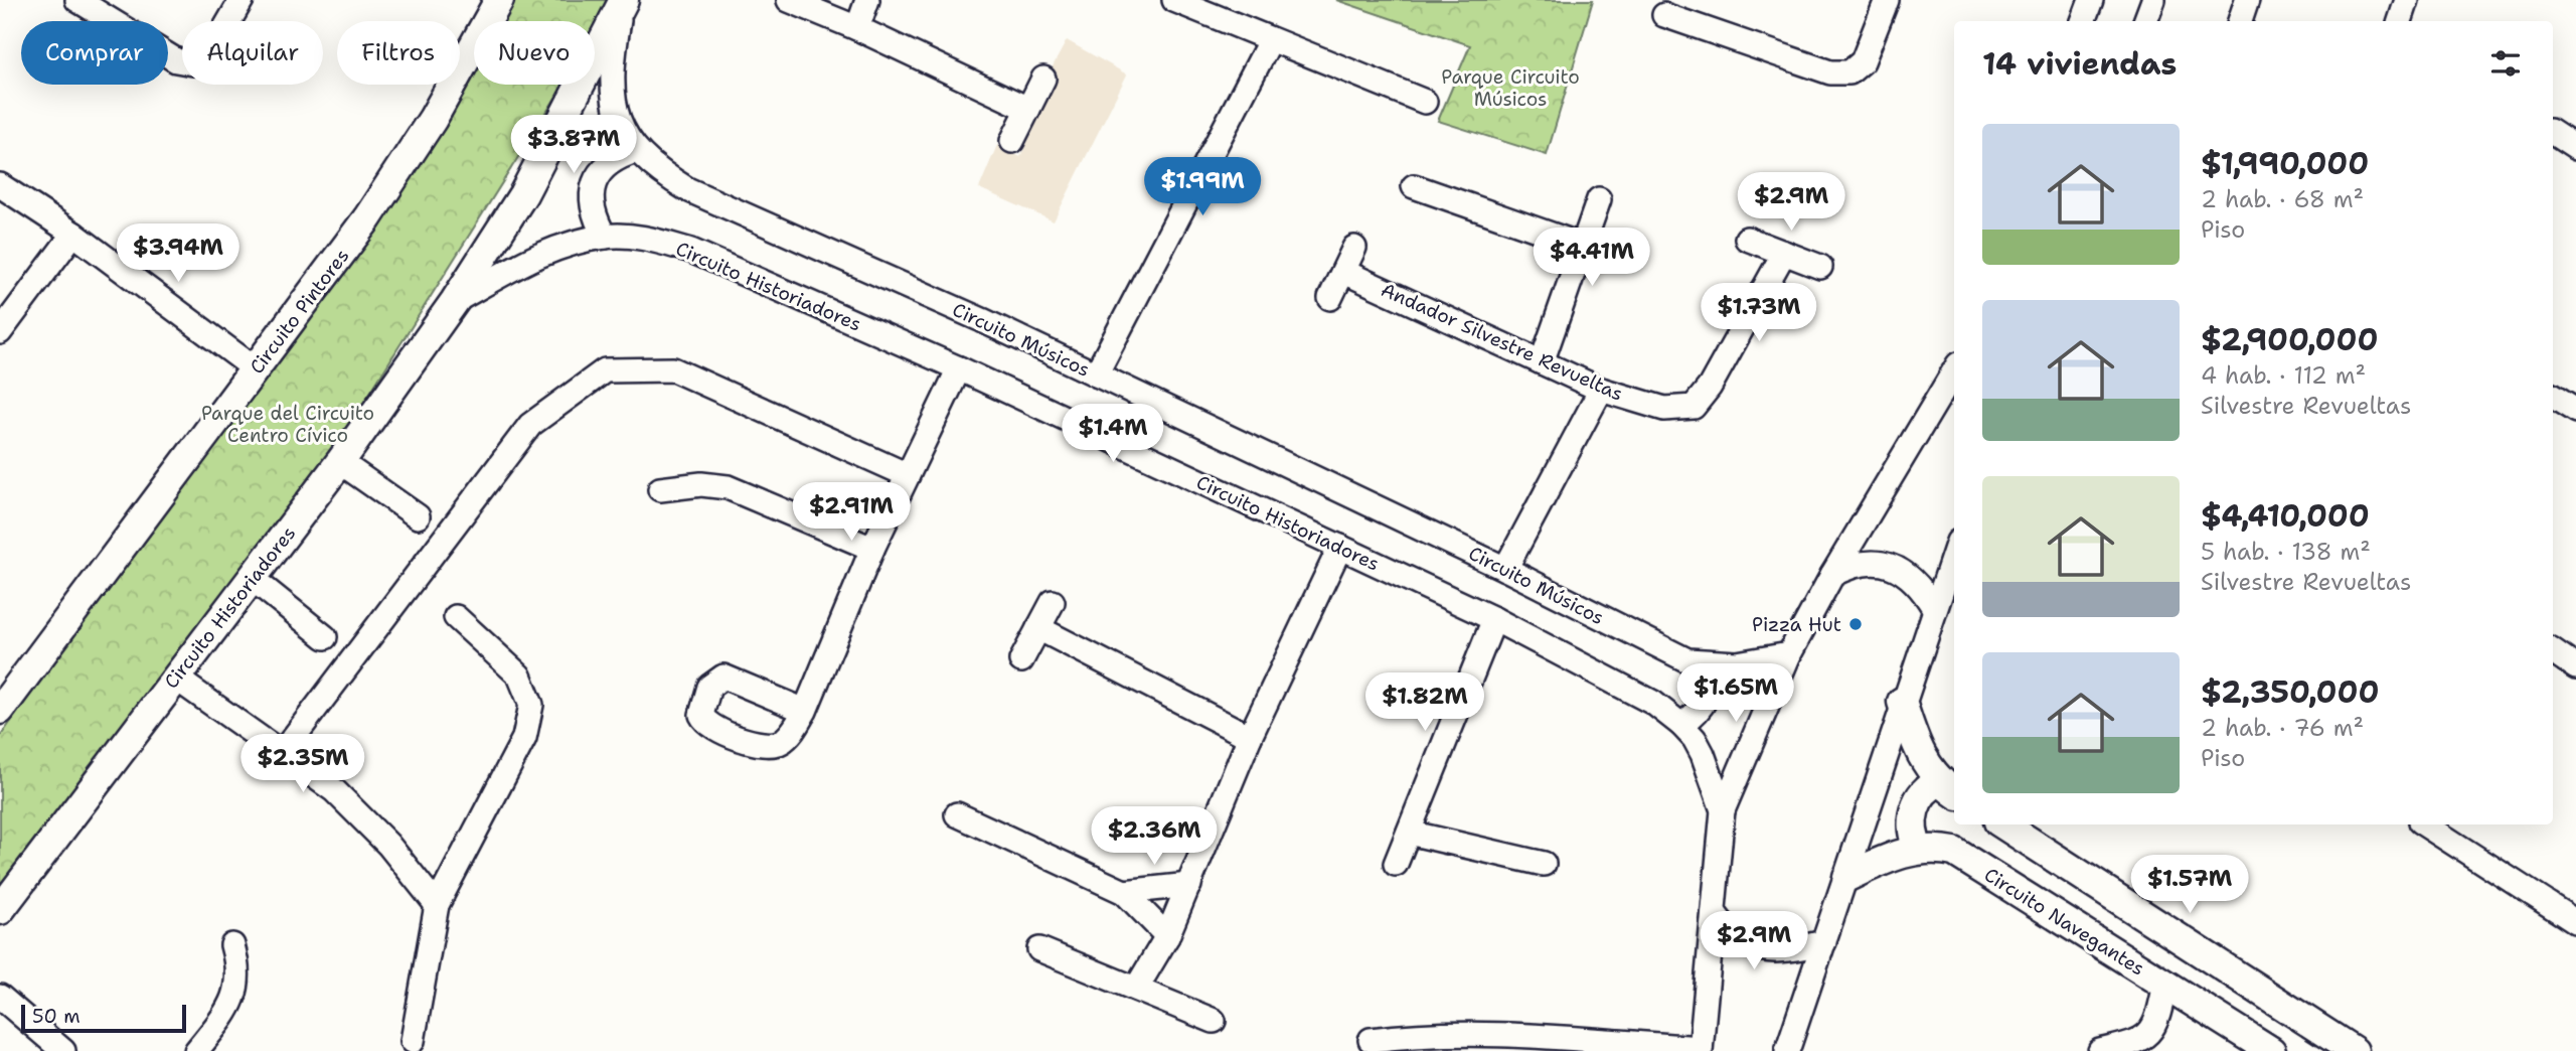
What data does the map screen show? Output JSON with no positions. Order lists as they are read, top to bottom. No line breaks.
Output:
{"streets":{"main road":["Circuito Historiadores","Circuito Pintores","Circuito Navegantes"],"street":["Circuito Músicos","Andador Silvestre Revueltas"]},"crossings":[["Circuito Historiadores","Circuito Músicos"]],"parks":["Parque Circuito Músicos","Parque del Circuito Centro Cívico"],"places":["Pizza Hut"],"scale_bar":"50 m","page":{"chip":["Comprar","Alquilar","Filtros","Nuevo"],"heading":"14 viviendas","list":[{"name":"$1,990,000","note":"2 hab. · 68 m² · Piso"},{"name":"$2,900,000","note":"4 hab. · 112 m² · Silvestre Revueltas"},{"name":"$4,410,000","note":"5 hab. · 138 m² · Silvestre Revueltas"},{"name":"$2,350,000","note":"2 hab. · 76 m² · Piso"}],"price":["$3.87M","$1.99M","$2.9M","$3.94M","$4.41M","$1.73M","$1.4M","$2.91M","$1.65M","$1.82M","$2.35M","$2.36M","$1.57M","$2.9M"],"scale":"50 m"}}
